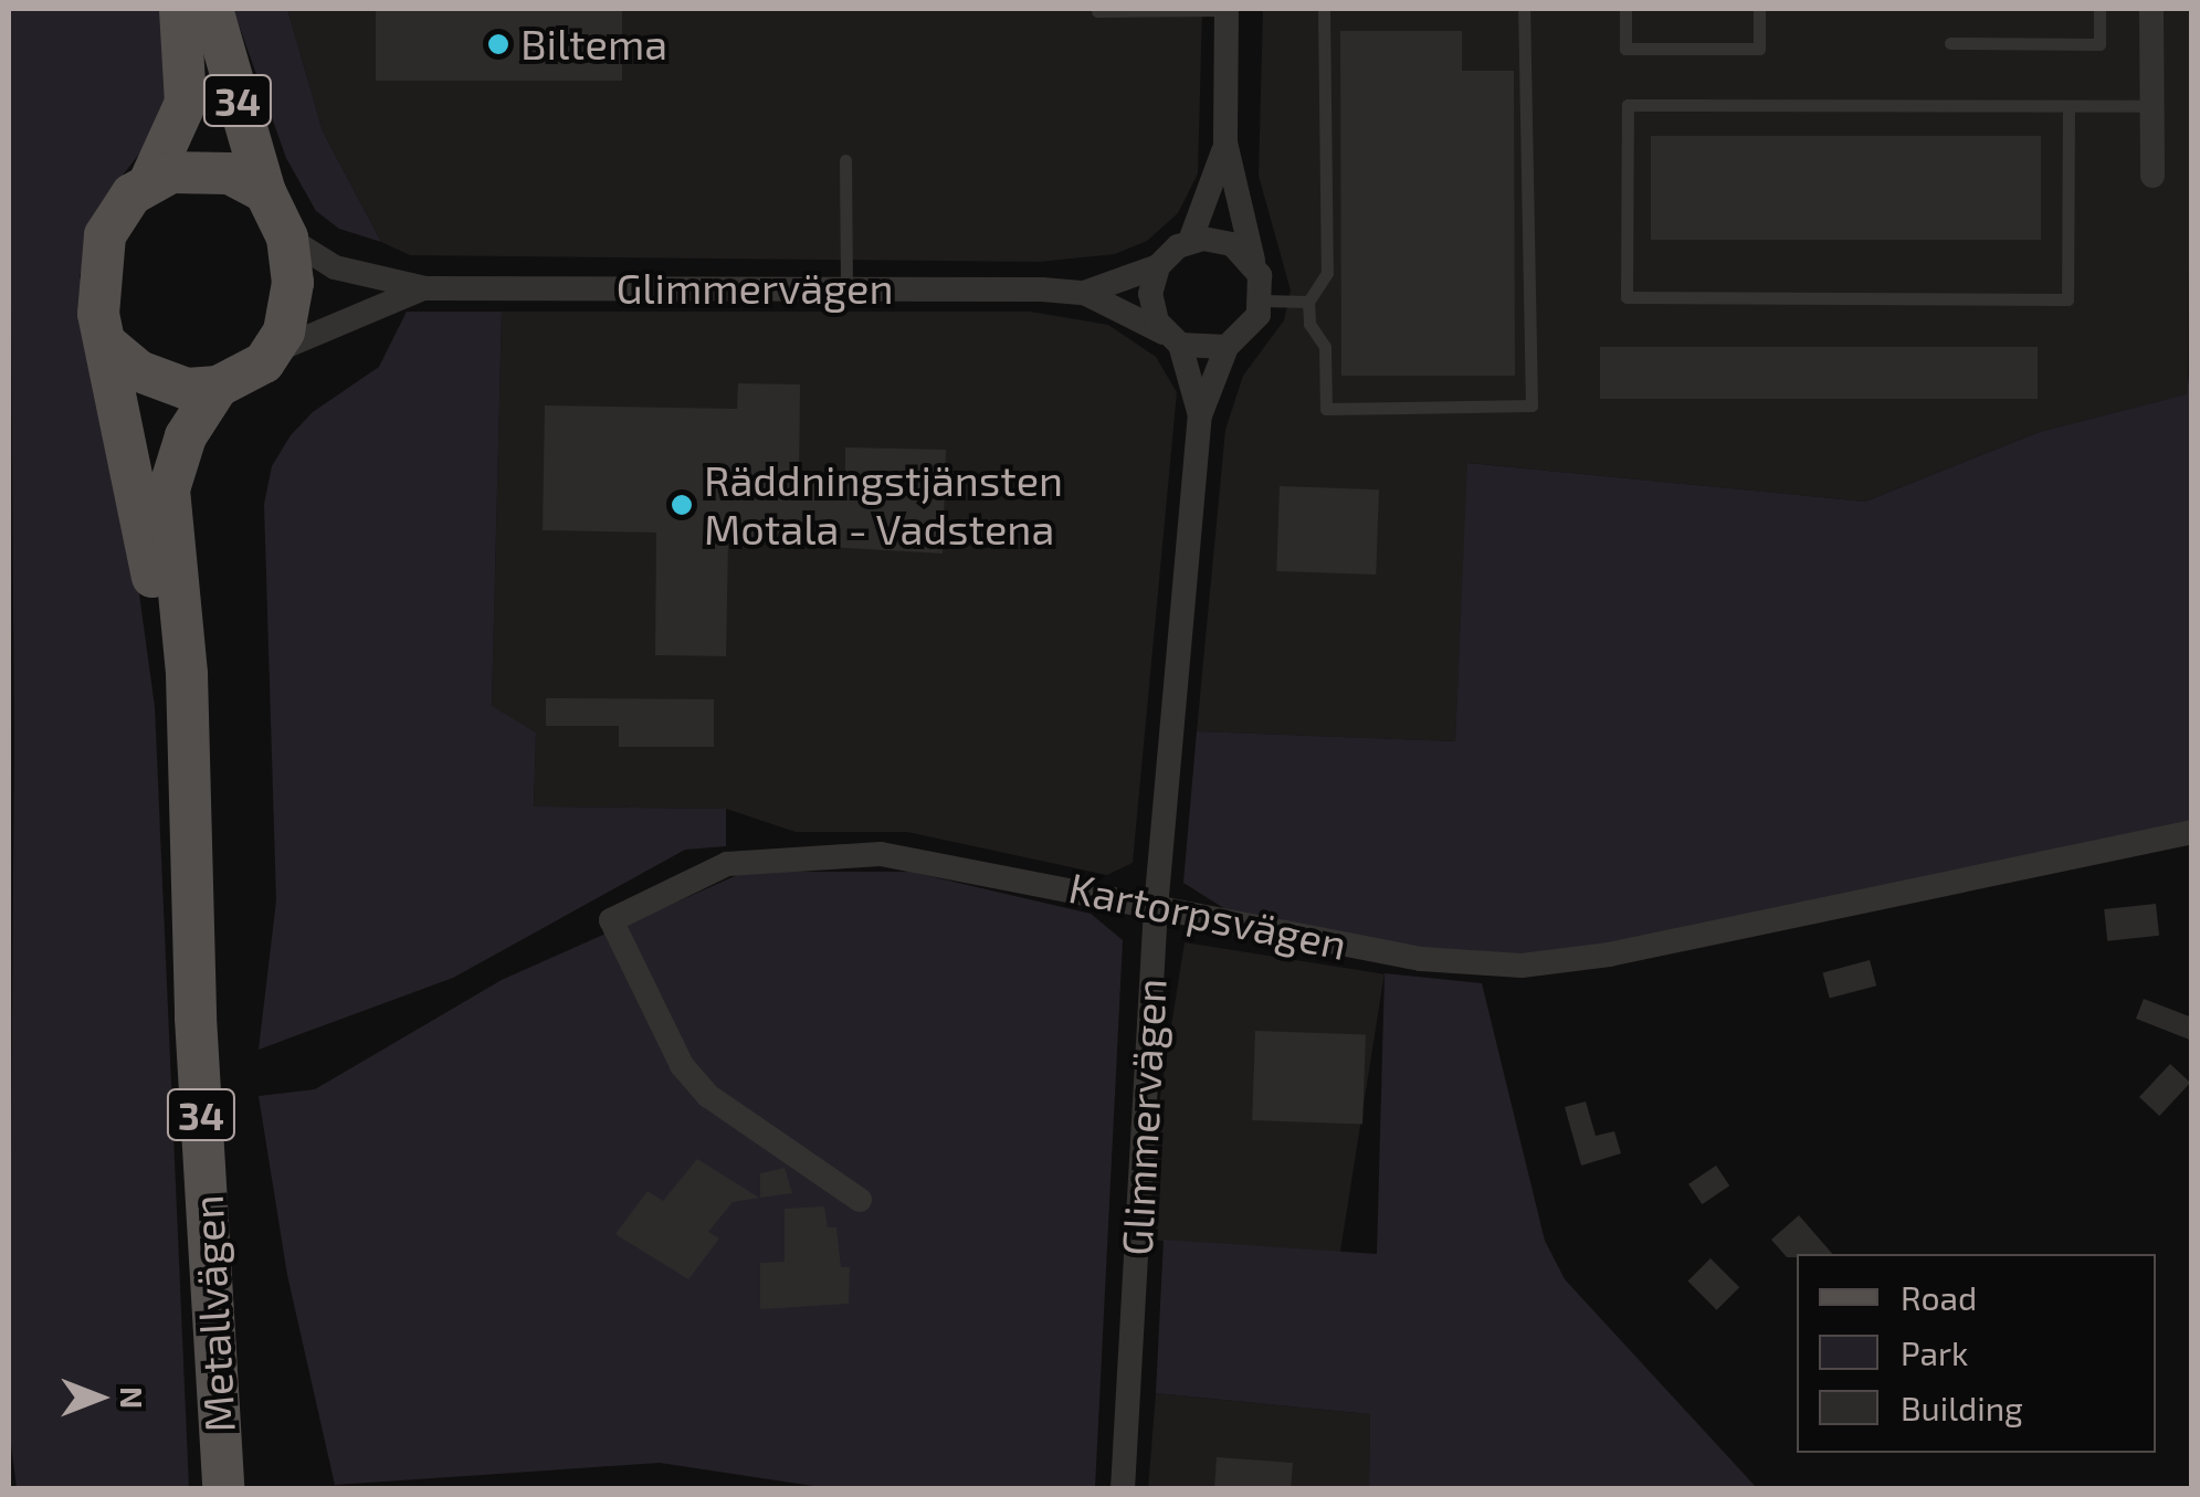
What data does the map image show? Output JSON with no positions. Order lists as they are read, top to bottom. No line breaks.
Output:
{"streets":{"main road":["34","Metallvägen"],"street":["Glimmervägen","Kartorpsvägen"]},"crossings":[["34","Glimmervägen"],["34","Metallvägen"],["Glimmervägen","Kartorpsvägen"],["Glimmervägen","Metallvägen"]],"places":["Biltema","Räddningstjänsten Motala - Vadstena"],"legend":["Road","Park","Building"],"north":"right"}
